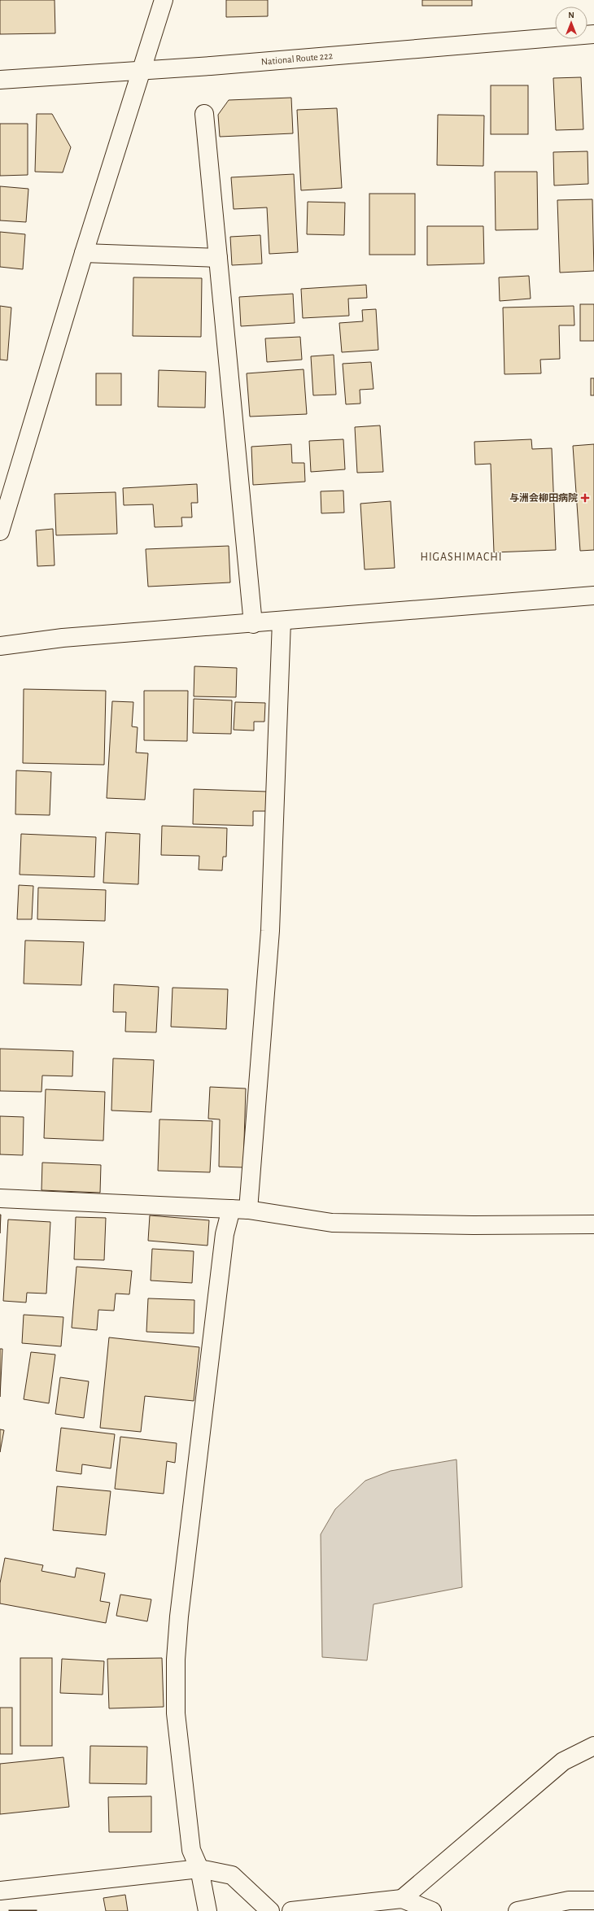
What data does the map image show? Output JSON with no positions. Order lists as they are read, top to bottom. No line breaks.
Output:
{"streets":{"main road":["National Route 222"]},"districts":["HIGASHIMACHI"],"places":{"health":["与洲会柳田病院"]},"north":"top"}
